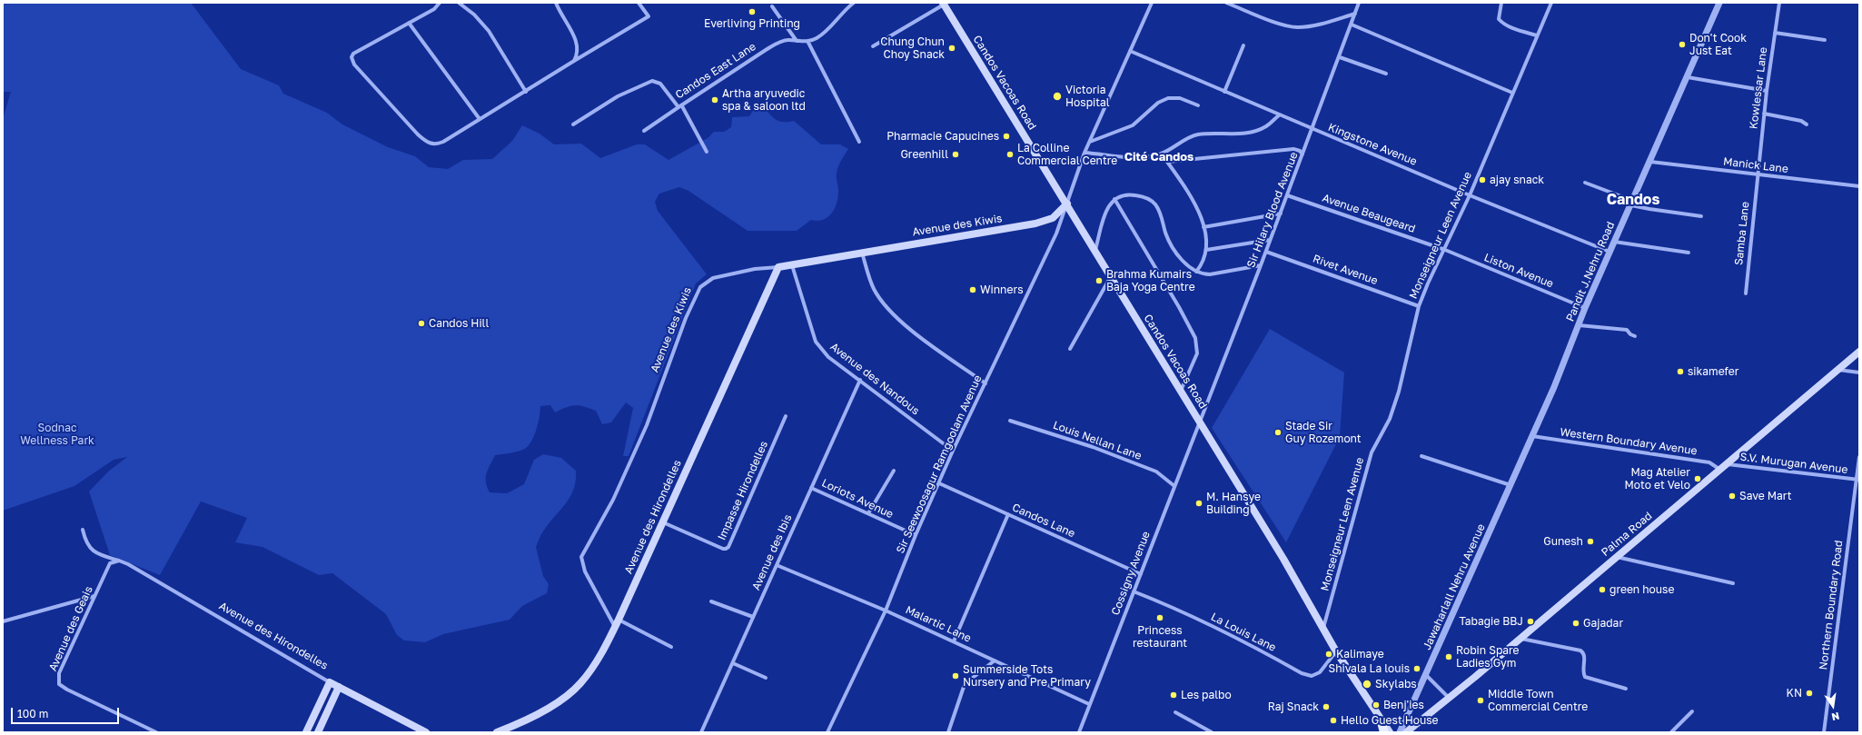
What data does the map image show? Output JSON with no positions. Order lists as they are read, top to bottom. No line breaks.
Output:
{"streets":{"main road":["Candos Vacoas Road","Avenue des Kiwis","Avenue des Hirondelles","Palma Road"],"street":["Candos East Lane","Kowlessar Lane","Kingstone Avenue","Manick Lane","Sir Hilary Blood Avenue","Avenue Beaugeard","Samba Lane","Monseigneur Leen Avenue","Rivet Avenue","Liston Avenue","Pandit J.Nehru Road","Avenue des Nandous","Louis Nellan Lane","Western Boundary Avenue","S.V. Murugan Avenue","Sir Seewoosagur Ramgoolam Avenue","Impasse Hirondelles","Loriots Avenue","Candos Lane","Avenue des Ibis","Cossigny Avenue","Jawaharlall Nehru Avenue","Northern Boundary Road","Malartic Lane","Avenue des Geais","La Louis Lane"]},"crossings":[["Candos Vacoas Road","Sir Hilary Blood Avenue"],["Candos Vacoas Road","Avenue des Kiwis"],["Candos Vacoas Road","Monseigneur Leen Avenue"],["Candos Vacoas Road","Sir Seewoosagur Ramgoolam Avenue"],["Candos Vacoas Road","Cossigny Avenue"],["Candos Vacoas Road","La Louis Lane"],["Kowlessar Lane","Manick Lane"],["Kowlessar Lane","Samba Lane"],["Kingstone Avenue","Sir Hilary Blood Avenue"],["Kingstone Avenue","Monseigneur Leen Avenue"],["Kingstone Avenue","Pandit J.Nehru Road"],["Kingstone Avenue","Sir Seewoosagur Ramgoolam Avenue"],["Manick Lane","Samba Lane"],["Manick Lane","Pandit J.Nehru Road"],["Sir Hilary Blood Avenue","Avenue Beaugeard"],["Sir Hilary Blood Avenue","Rivet Avenue"],["Sir Hilary Blood Avenue","Cossigny Avenue"],["Avenue Beaugeard","Monseigneur Leen Avenue"],["Avenue Beaugeard","Liston Avenue"],["Avenue des Kiwis","Avenue des Nandous"],["Avenue des Kiwis","Sir Seewoosagur Ramgoolam Avenue"],["Avenue des Kiwis","Avenue des Hirondelles"],["Monseigneur Leen Avenue","Rivet Avenue"],["Monseigneur Leen Avenue","Liston Avenue"],["Liston Avenue","Pandit J.Nehru Road"],["Pandit J.Nehru Road","Western Boundary Avenue"],["Pandit J.Nehru Road","Jawaharlall Nehru Avenue"],["Avenue des Nandous","Sir Seewoosagur Ramgoolam Avenue"],["Avenue des Nandous","Avenue des Ibis"],["Louis Nellan Lane","Cossigny Avenue"],["Western Boundary Avenue","Palma Road"],["S.V. Murugan Avenue","Palma Road"],["S.V. Murugan Avenue","Northern Boundary Road"],["Sir Seewoosagur Ramgoolam Avenue","Loriots Avenue"],["Sir Seewoosagur Ramgoolam Avenue","Candos Lane"],["Sir Seewoosagur Ramgoolam Avenue","Malartic Lane"],["Impasse Hirondelles","Avenue des Hirondelles"],["Loriots Avenue","Avenue des Ibis"],["Avenue des Hirondelles","Avenue des Geais"],["Candos Lane","Cossigny Avenue"],["Avenue des Ibis","Malartic Lane"],["Cossigny Avenue","Malartic Lane"],["Cossigny Avenue","La Louis Lane"]],"districts":["Cité Candos","Candos"],"parks":["Sodnac Wellness Park"],"places":["Everliving Printing","Don't Cook Just Eat","Chung Chun Choy Snack","Victoria Hospital","Artha aryuvedic spa & saloon ltd","Pharmacie Capucines","Greenhill","La Colline Commercial Centre","ajay snack","Brahma Kumairs Baja Yoga Centre","Winners","Candos Hill","sikamefer","Stade Sir Guy Rozemont","Mag Atelier Moto et Velo","Save Mart","M. Hansye Building","Gunesh","green house","Princess restaurant","Tabagie BBJ","Gajadar","Kalimaye","Robin Spare Ladies Gym","Shivala La louis","Summerside Tots Nursery and Pre Primary","Skylabs","KN","Les palbo","Middle Town Commercial Centre","Benj'ies","Raj Snack","Hello Guest House"],"scale_bar":"100 m","north":"bottom"}
